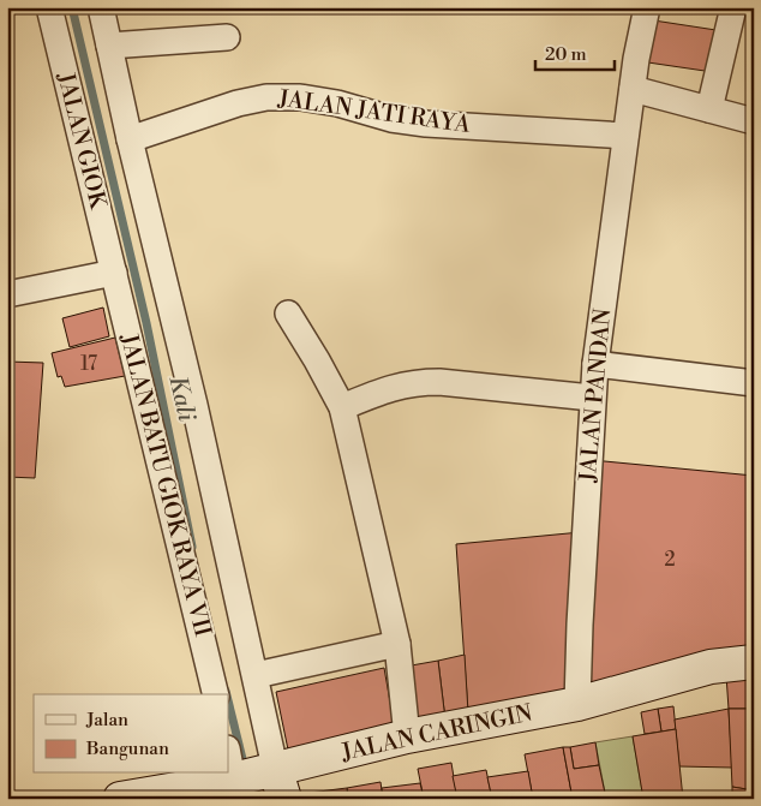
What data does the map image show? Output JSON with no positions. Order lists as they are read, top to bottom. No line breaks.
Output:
{"streets":{"main road":["JALAN CARINGIN"],"street":["JALAN JATI RAYA","JALAN GIOK","JALAN PANDAN","JALAN BATU GIOK RAYA VII"]},"crossings":[["JALAN JATI RAYA","JALAN PANDAN"],["JALAN GIOK","JALAN BATU GIOK RAYA VII"],["JALAN PANDAN","JALAN CARINGIN"]],"water":["Kali"],"house_numbers":["17","2"],"legend":["Jalan","Bangunan"],"scale_bar":"20 m"}
